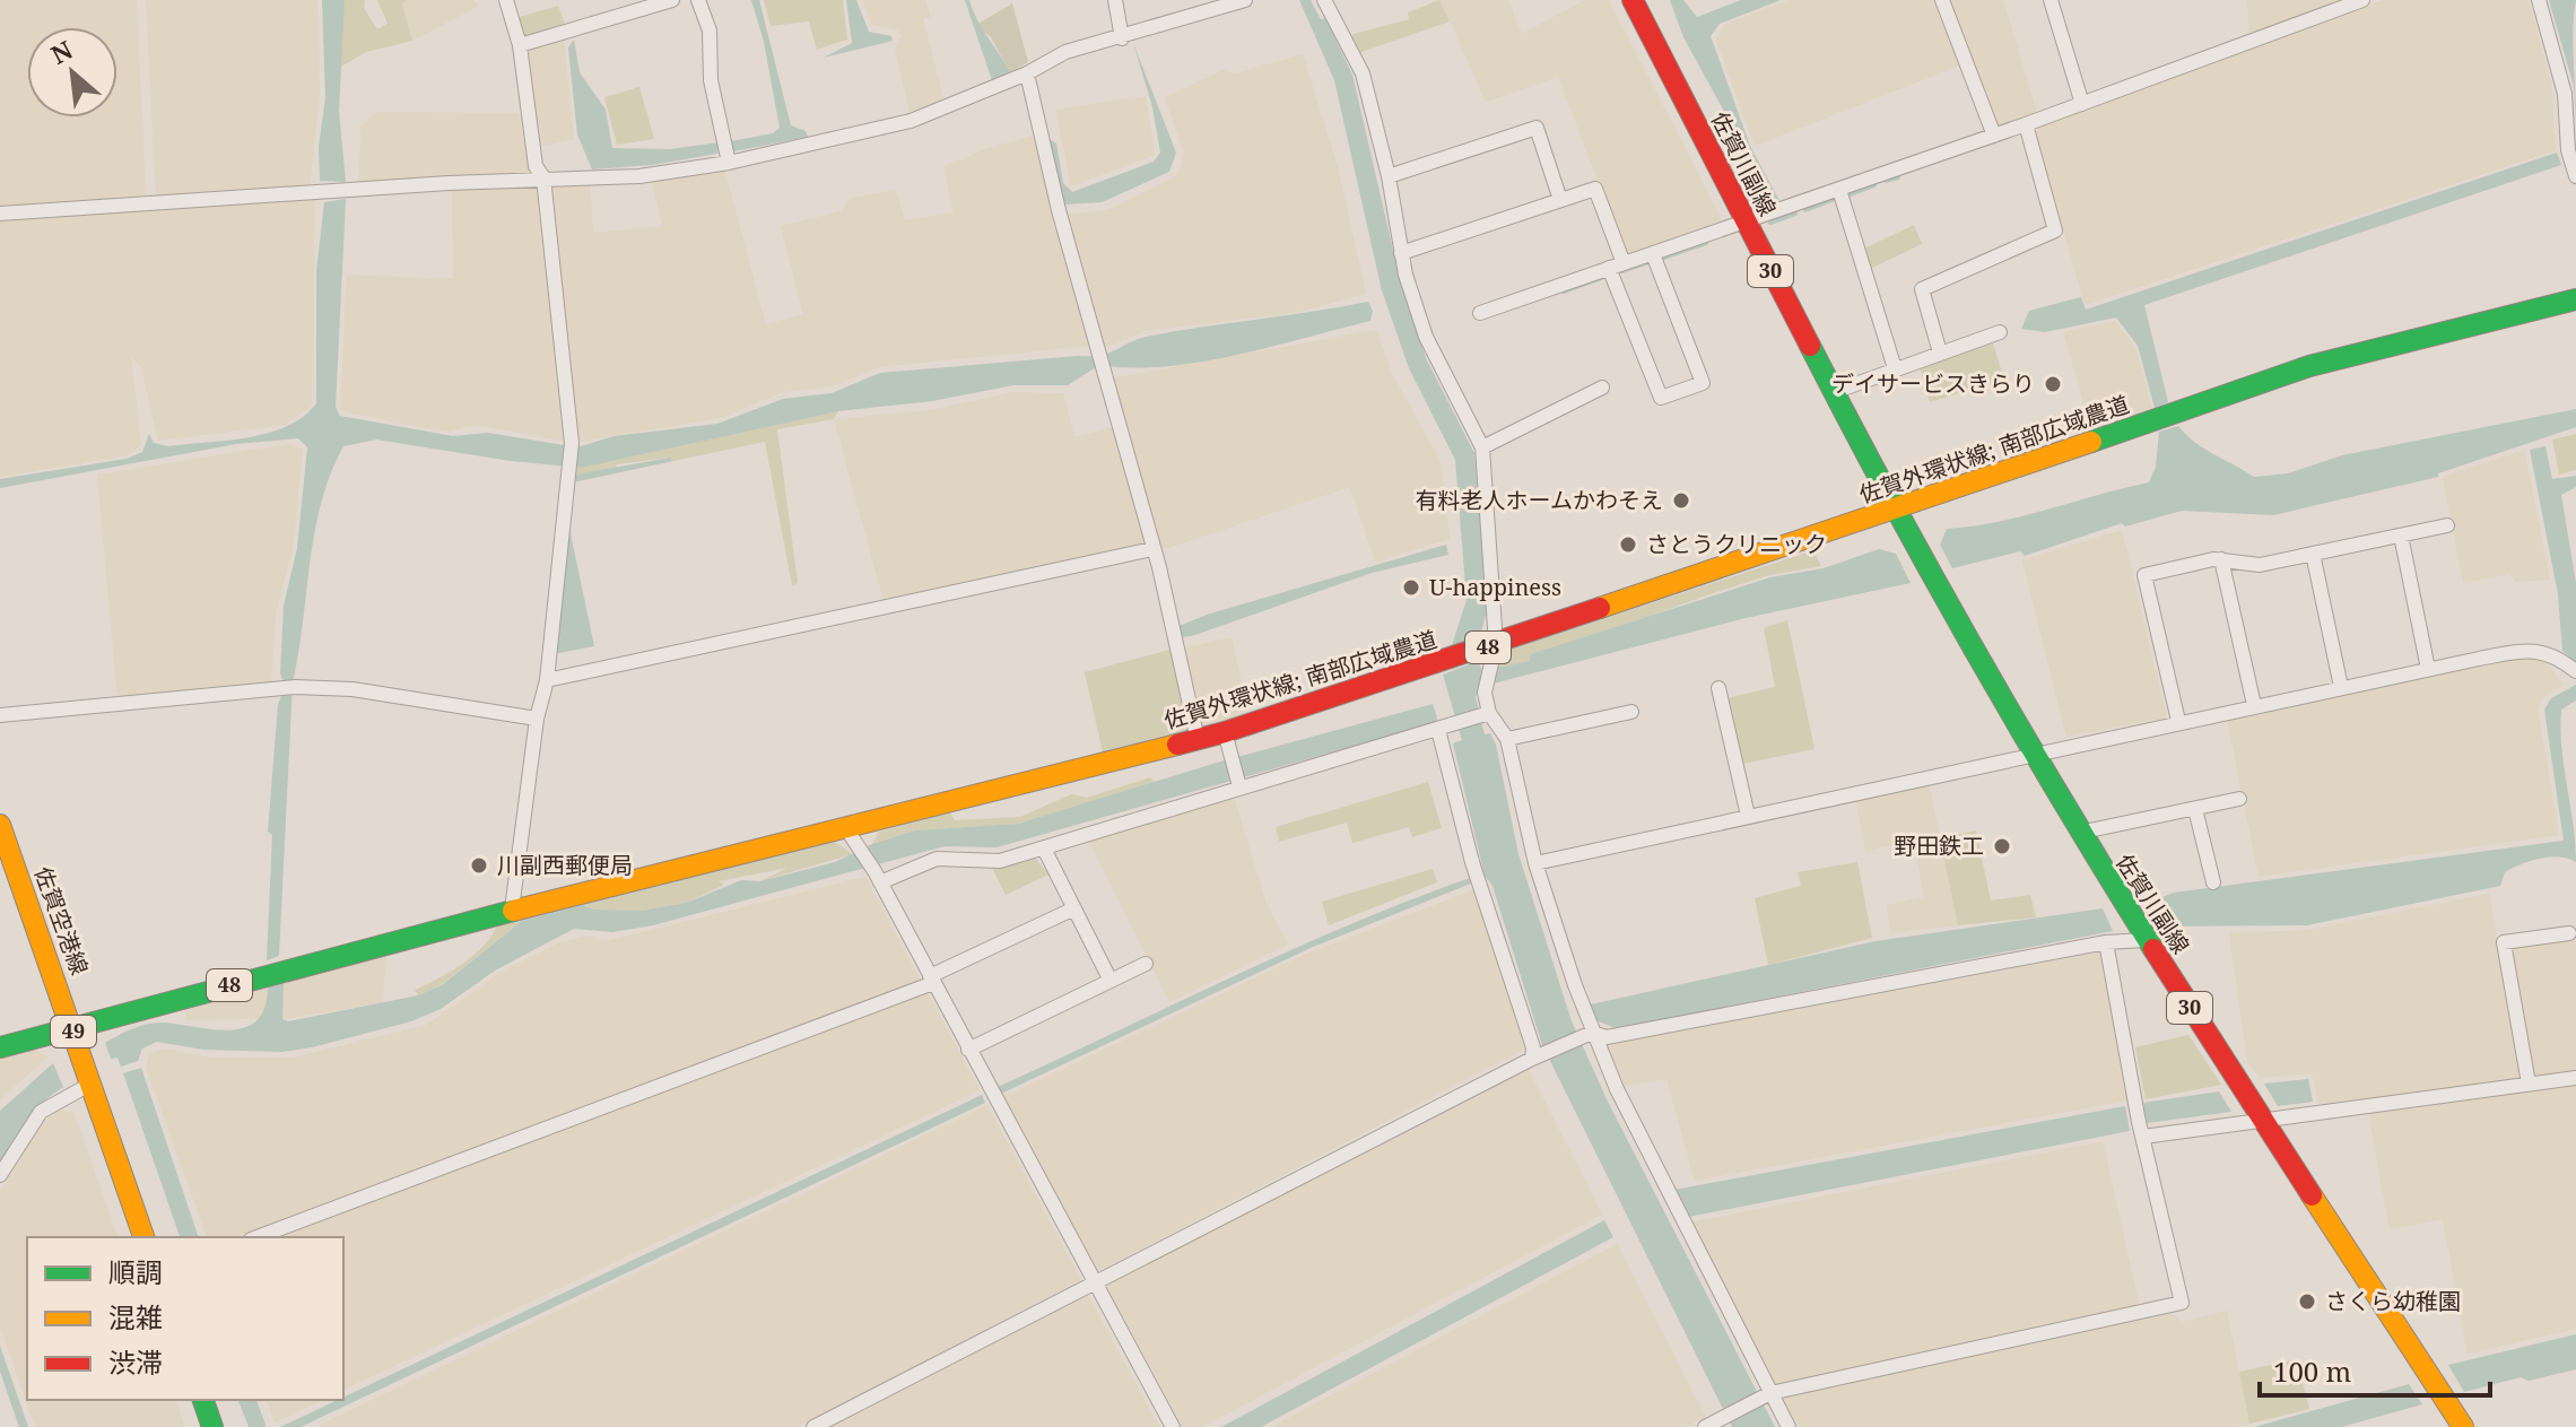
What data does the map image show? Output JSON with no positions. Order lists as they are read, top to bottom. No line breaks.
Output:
{"streets":{"main road":["佐賀川副線","30","佐賀外環状線; 南部広域農道","48","佐賀空港線","49"]},"crossings":[["佐賀川副線","佐賀外環状線; 南部広域農道"],["佐賀外環状線; 南部広域農道","48"],["佐賀外環状線; 南部広域農道","佐賀空港線"],["48","佐賀空港線"]],"places":["デイサービスきらり","有料老人ホームかわそえ","さとうクリニック","U-happiness","野田鉄工","川副西郵便局","さくら幼稚園"],"legend":["順調","混雑","渋滞"],"scale_bar":"100 m","north":"top left"}
